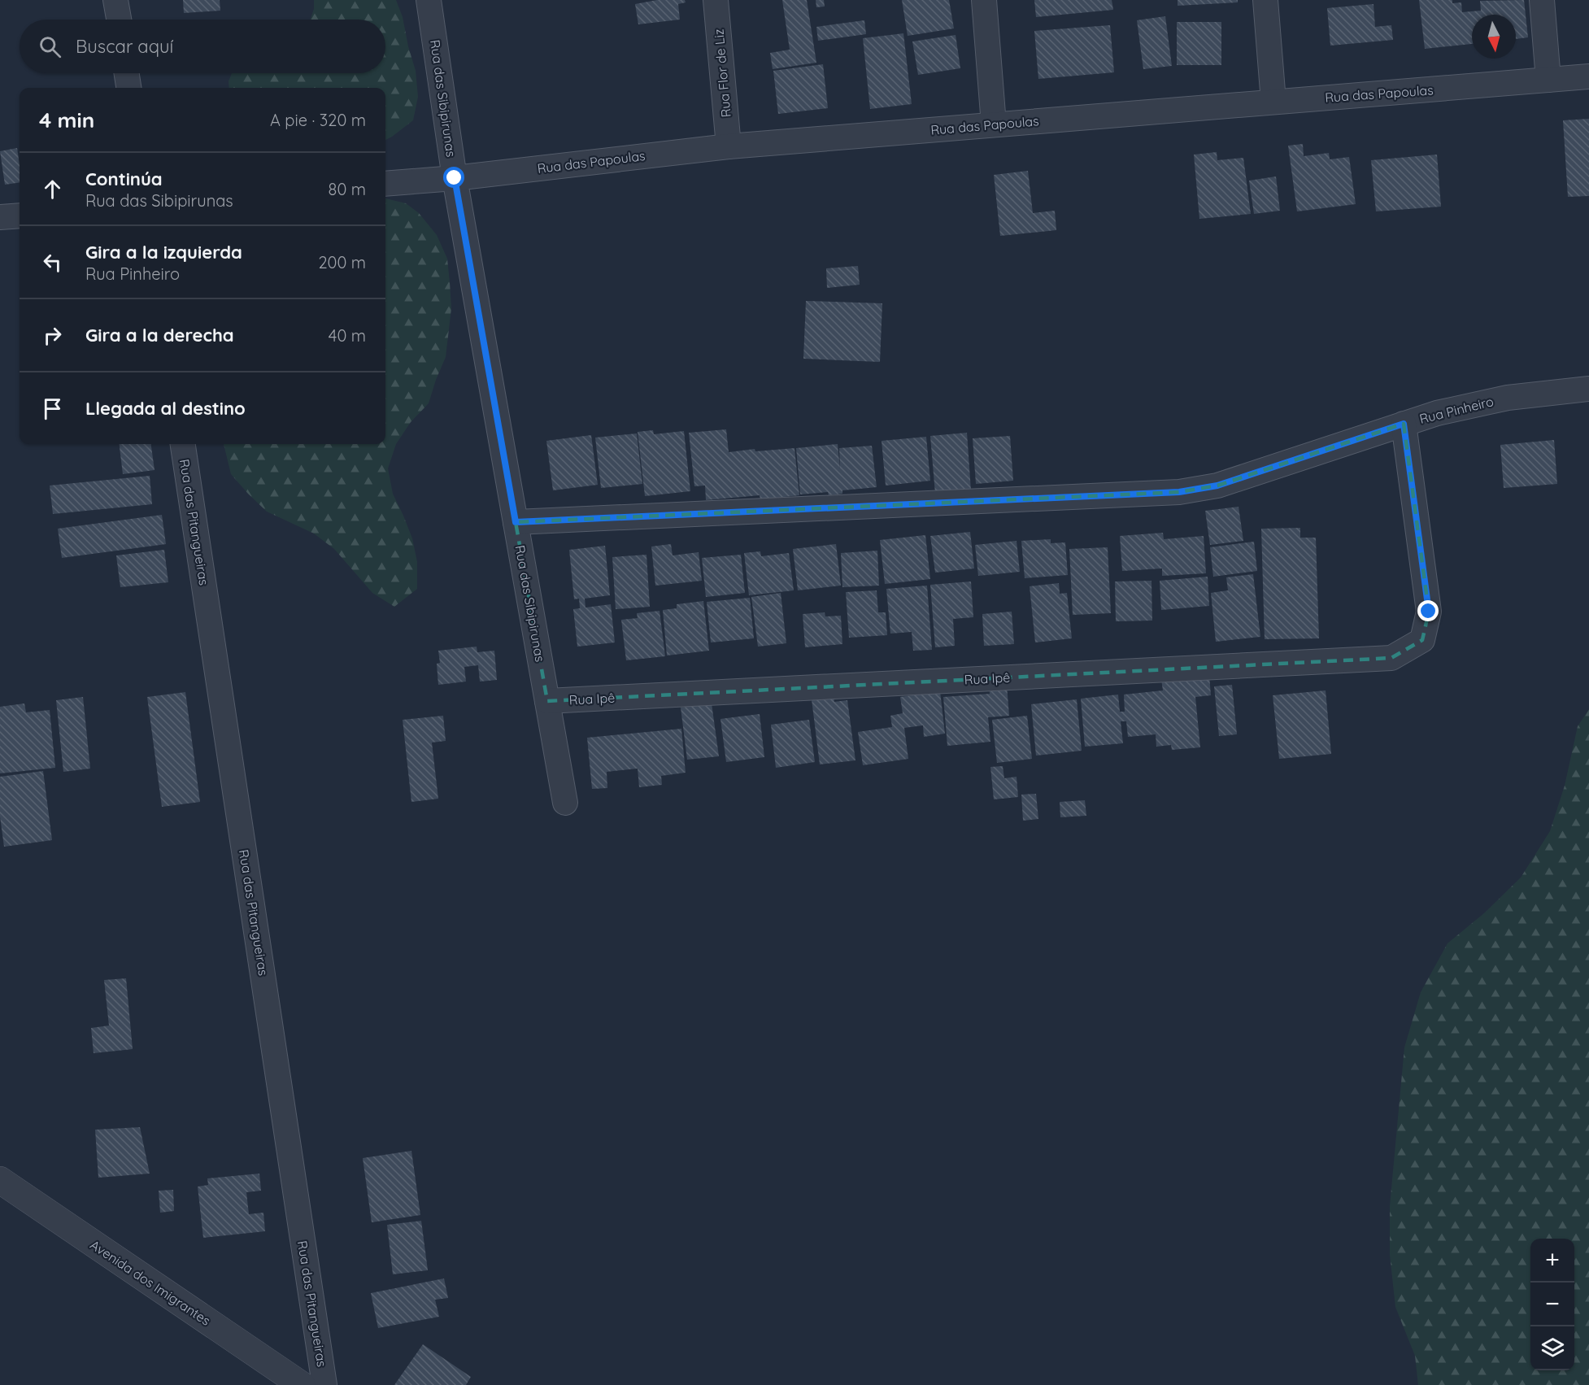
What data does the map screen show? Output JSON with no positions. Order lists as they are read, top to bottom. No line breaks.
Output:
{"streets":{"street":["Rua Flor de Liz","Rua das Papoulas","Rua das Sibipirunas","Rua Pinheiro","Rua das Pitangueiras","Rua Ipê","Avenida dos Imigrantes"]},"crossings":[["Rua Flor de Liz","Rua das Papoulas"],["Rua das Papoulas","Rua das Sibipirunas"],["Rua das Sibipirunas","Rua Pinheiro"],["Rua das Sibipirunas","Rua Ipê"],["Rua Pinheiro","Rua Ipê"]],"north":"bottom","page":{"search":"Buscar aquí","heading":["4 min","A pie · 320 m"],"list":[["Continúa","Rua das Sibipirunas","80 m"],["Gira a la izquierda","Rua Pinheiro","200 m"],["Gira a la derecha","40 m"],"Llegada al destino"],"map_buttons":["+","−"]}}
